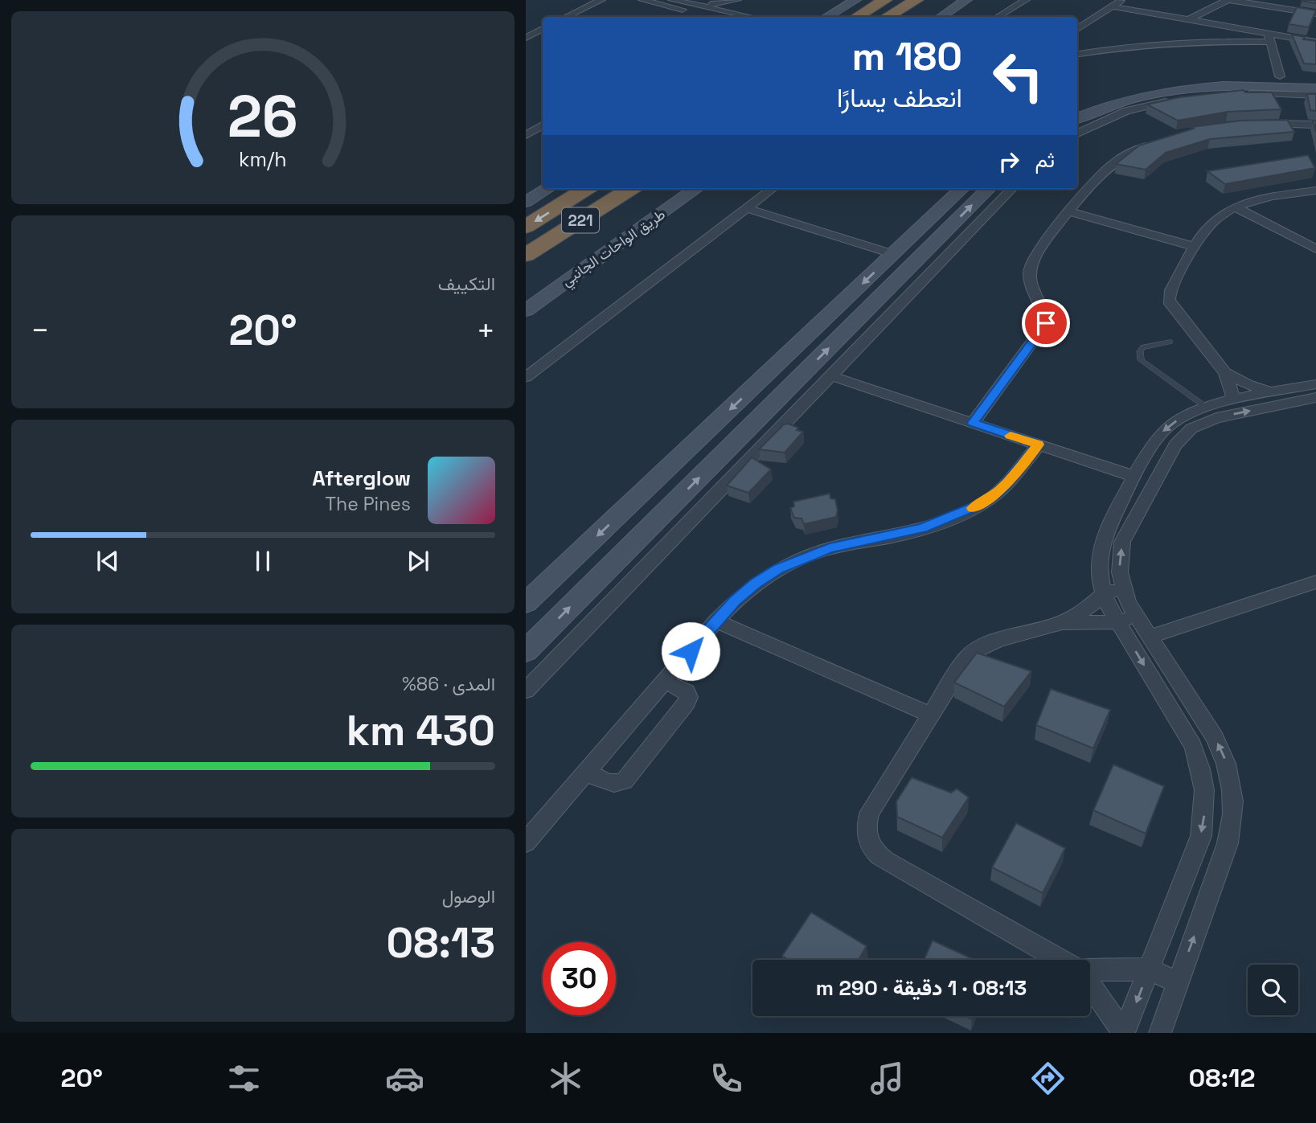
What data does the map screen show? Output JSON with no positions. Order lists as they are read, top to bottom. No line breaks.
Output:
{"streets":{"highway":["221"],"street":["طريق الواحات الجانبي"]},"page":{"turn":["180 m","انعطف يسارًا"],"then":"ثم","tile":["التكييف",["المدى · 86%","430 km"],["الوصول","08:13"]],"heat":["−","20°","+"],"song":["Afterglow","The Pines"],"limit":"30","trip":"08:13 · 1 دقيقة · 290 m","tabs":["08:12","20°"],"gauge":["26","km/h"]}}
